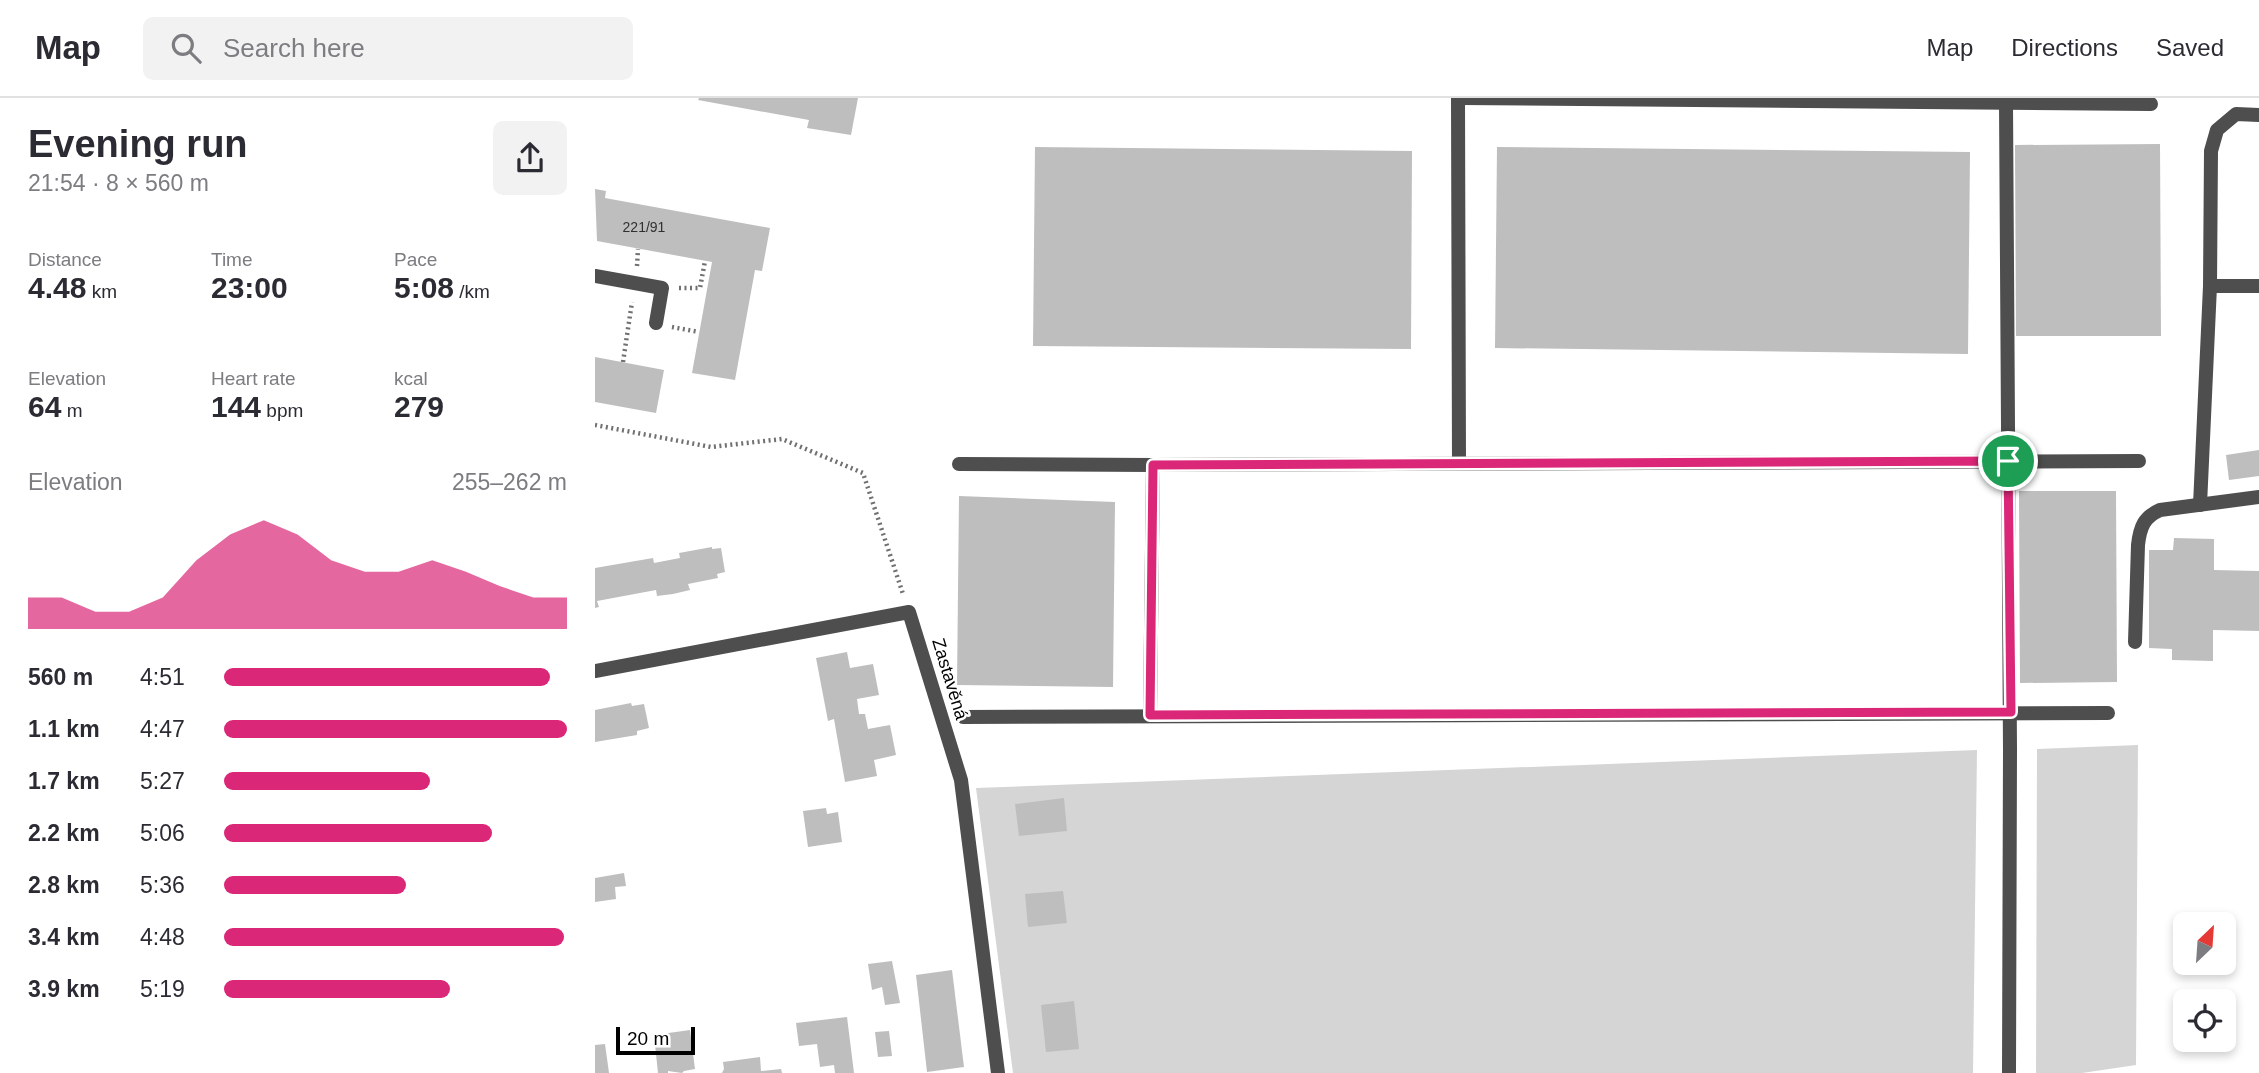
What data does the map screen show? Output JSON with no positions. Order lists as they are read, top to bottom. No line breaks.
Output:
{"streets":{"street":["Zastavěná"]},"house_numbers":["221/91"],"scale_bar":"20 m","north":"top right","page":{"header":"Map","search":"Search here","nav":["Map","Directions","Saved"],"heading":["Evening run","21:54 · 8 × 560 m"],"stats":[["Distance","4.48 km"],["Time","23:00"],["Pace","5:08 /km"],["Elevation","64 m"],["Heart rate","144 bpm"],["kcal","279"]],"chart":["Elevation","255–262 m"],"list":[{"name":"560 m","note":"4:51"},{"name":"1.1 km","note":"4:47"},{"name":"1.7 km","note":"5:27"},{"name":"2.2 km","note":"5:06"},{"name":"2.8 km","note":"5:36"},{"name":"3.4 km","note":"4:48"},{"name":"3.9 km","note":"5:19"}],"scale":"20 m"}}
